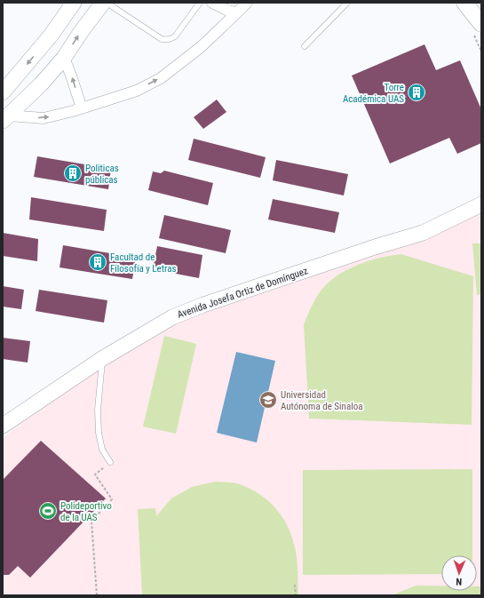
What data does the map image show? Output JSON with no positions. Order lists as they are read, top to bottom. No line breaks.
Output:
{"streets":{"street":["Avenida Josefa Ortiz de Domínguez"]},"places":{"building":["Torre Académica UAS","Politicas públicas","Facultad de Filosofía y Letras"],"school or university":["Universidad Autónoma de Sinaloa"],"sports":["Polideportivo de la UAS"]},"north":"bottom"}
